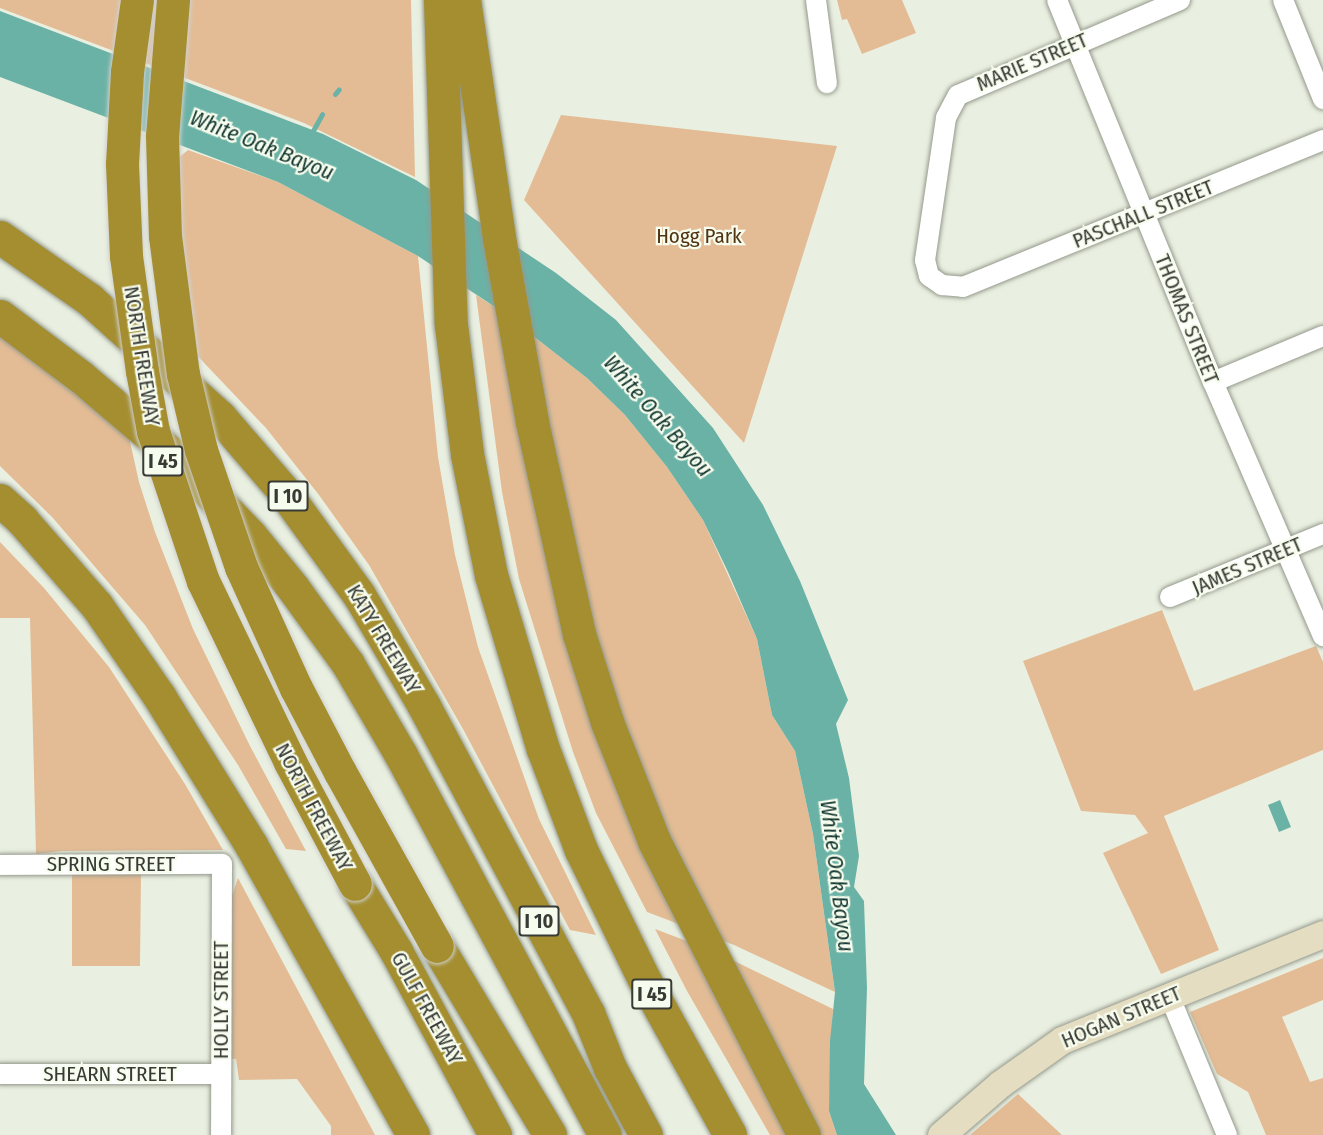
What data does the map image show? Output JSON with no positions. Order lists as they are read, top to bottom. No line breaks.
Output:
{"streets":{"highway":["NORTH FREEWAY","I 45","I 10","KATY FREEWAY","GULF FREEWAY"],"main road":["HOGAN STREET"],"street":["MARIE STREET","PASCHALL STREET","THOMAS STREET","JAMES STREET","SPRING STREET","HOLLY STREET","SHEARN STREET"]},"crossings":[["MARIE STREET","PASCHALL STREET"],["MARIE STREET","THOMAS STREET"],["PASCHALL STREET","THOMAS STREET"],["THOMAS STREET","JAMES STREET"],["NORTH FREEWAY","GULF FREEWAY"],["SPRING STREET","HOLLY STREET"],["HOLLY STREET","SHEARN STREET"]],"water":["White Oak Bayou"],"parks":["Hogg Park"]}
